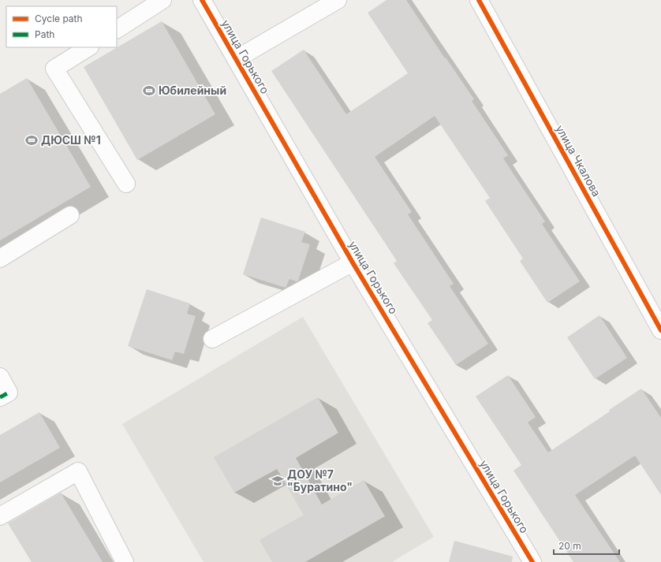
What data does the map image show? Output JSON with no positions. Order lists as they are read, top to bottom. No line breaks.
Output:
{"streets":{"street":["улица Горького","улица Чкалова"]},"places":{"sports":["Юбилейный","ДЮСШ №1"],"school or university":["ДОУ №7 \"Буратино\""]},"legend":["Cycle path","Path"],"scale_bar":"20 m"}
